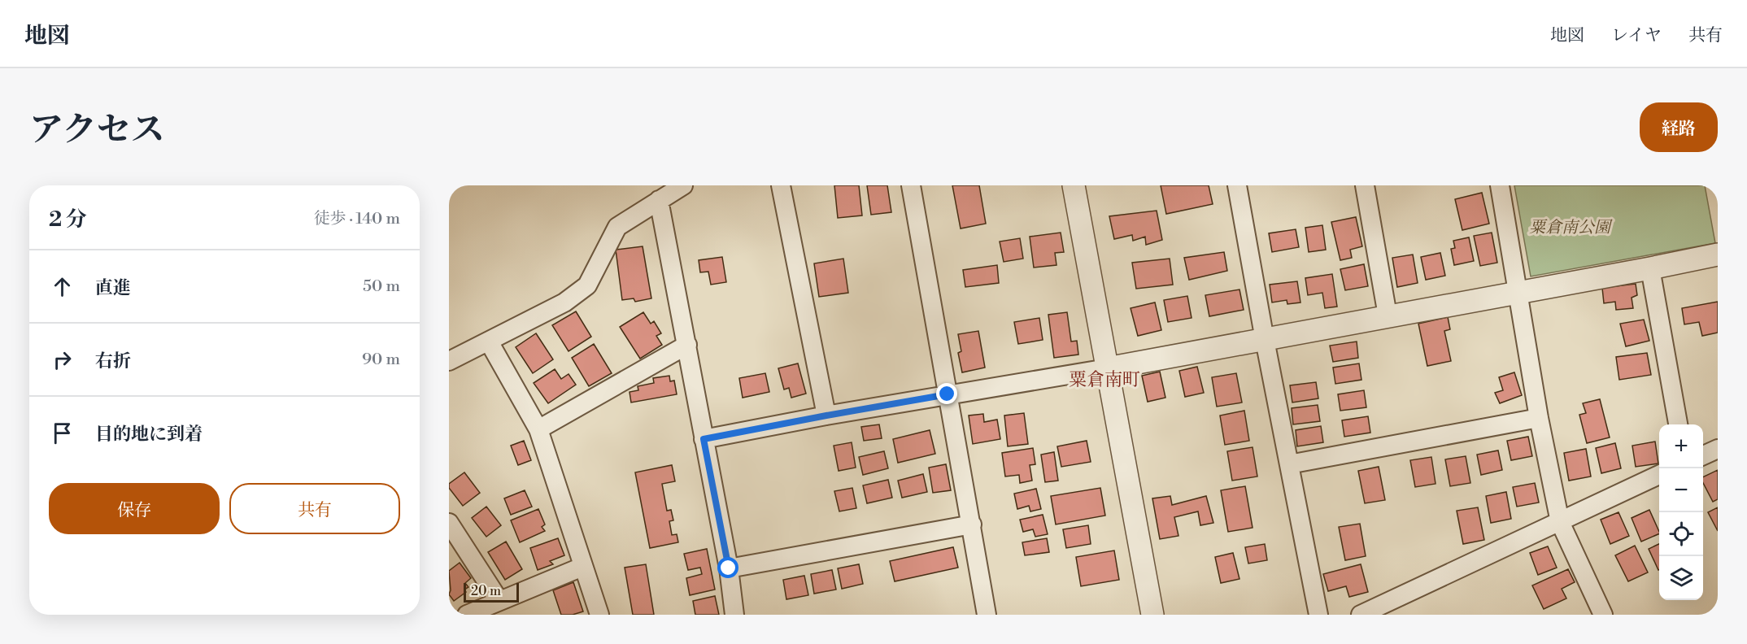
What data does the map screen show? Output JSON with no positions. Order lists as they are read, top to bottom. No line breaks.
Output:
{"districts":["粟倉南町"],"parks":["粟倉南公園"],"scale_bar":"20 m","page":{"header":"地図","nav":["地図","レイヤ","共有"],"title":"アクセス","buttons":["経路",["保存","共有"]],"heading":["2 分","徒歩 · 140 m"],"list":[["直進","50 m"],["右折","90 m"],"目的地に到着"],"map_buttons":["+","−"],"scale":"20 m"}}
